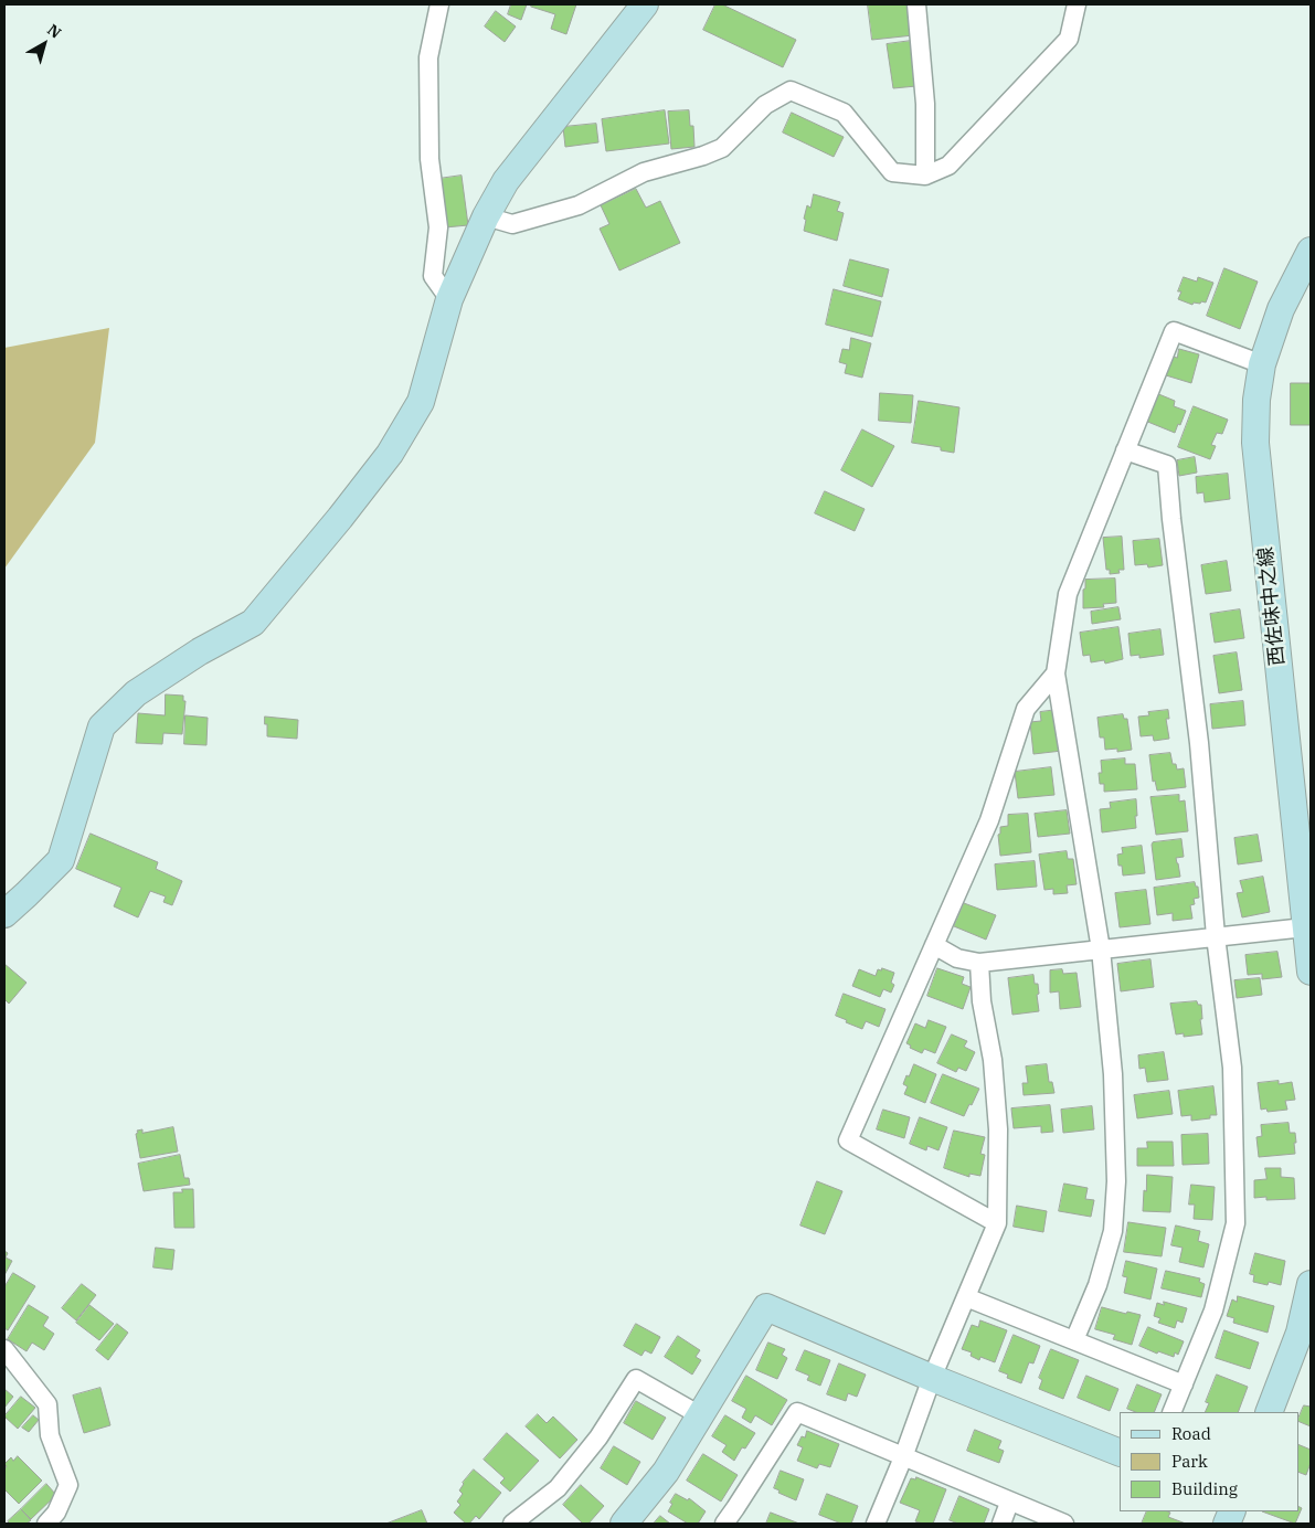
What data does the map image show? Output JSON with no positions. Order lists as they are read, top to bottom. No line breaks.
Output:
{"streets":{"street":["西佐味中之線"]},"legend":["Road","Park","Building"],"north":"top right"}
